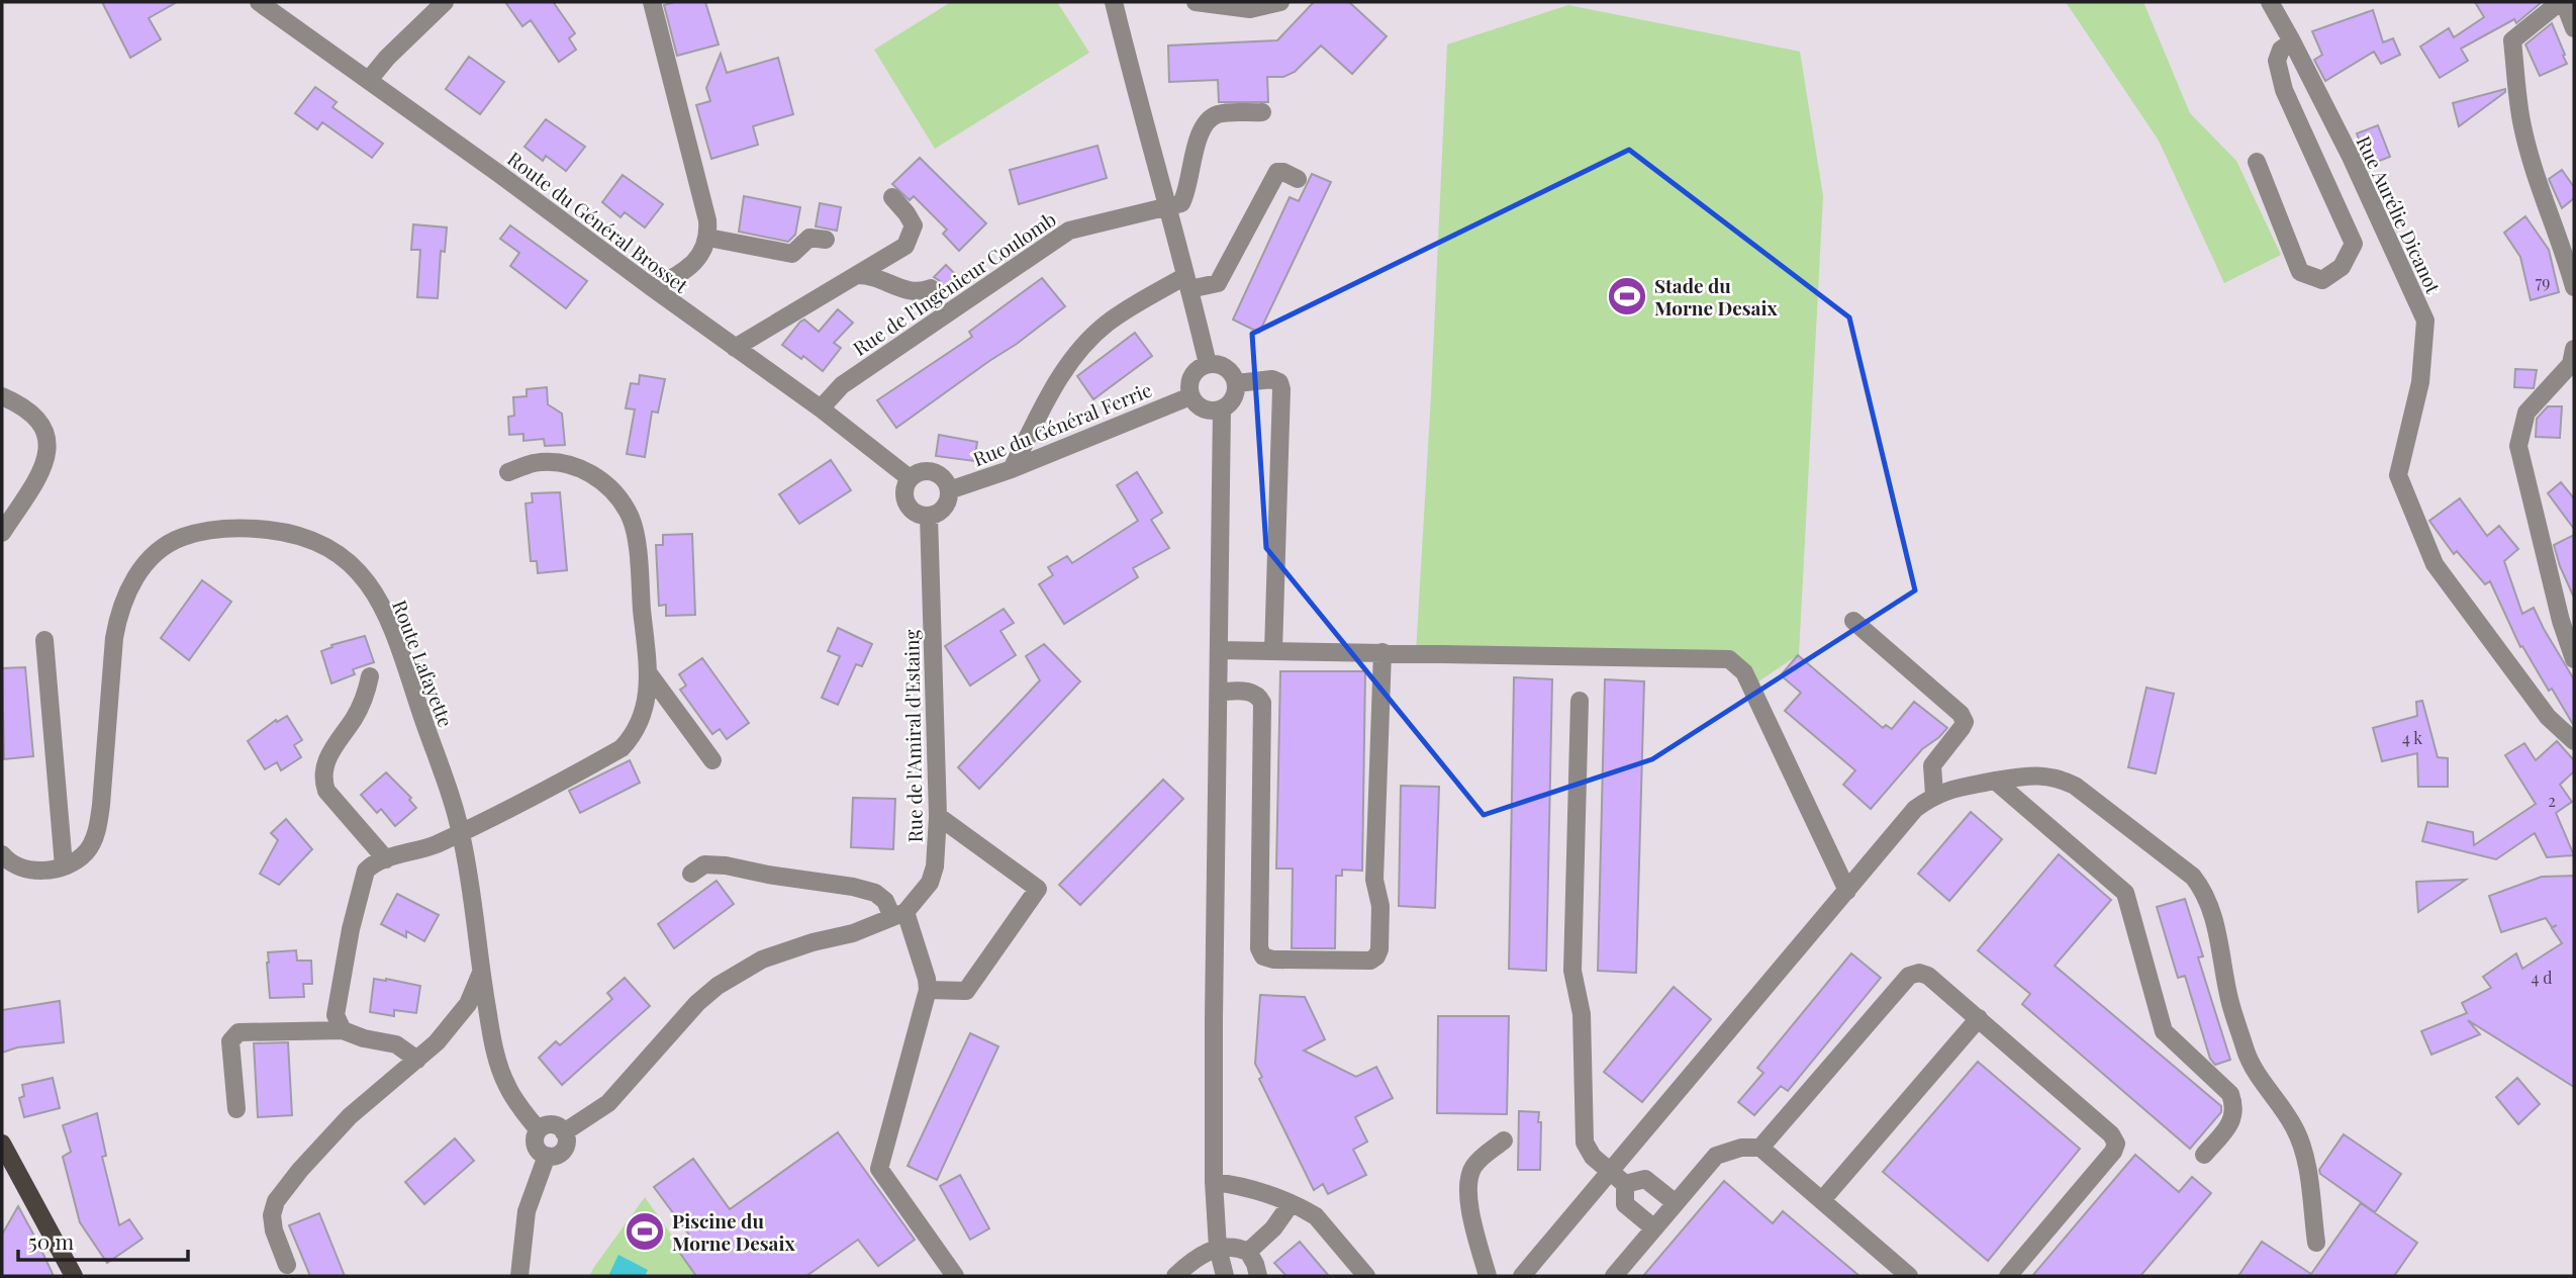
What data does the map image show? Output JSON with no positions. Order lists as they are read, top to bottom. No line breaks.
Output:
{"streets":{"street":["Rue Aurélie Dicanot","Route du Général Brosset","Rue de l'Ingénieur Coulomb","Rue du Général Ferrie","Route Lafayette","Rue de l'Amiral d'Estaing"]},"crossings":[["Route du Général Brosset","Rue de l'Ingénieur Coulomb"],["Route du Général Brosset","Rue du Général Ferrie"],["Route du Général Brosset","Rue de l'Amiral d'Estaing"],["Rue du Général Ferrie","Rue de l'Amiral d'Estaing"],["Route Lafayette","Rue de l'Amiral d'Estaing"]],"places":{"sports":["Stade du Morne Desaix","Piscine du Morne Desaix"]},"house_numbers":["79","4 k","2","4 d"],"scale_bar":"50 m"}
